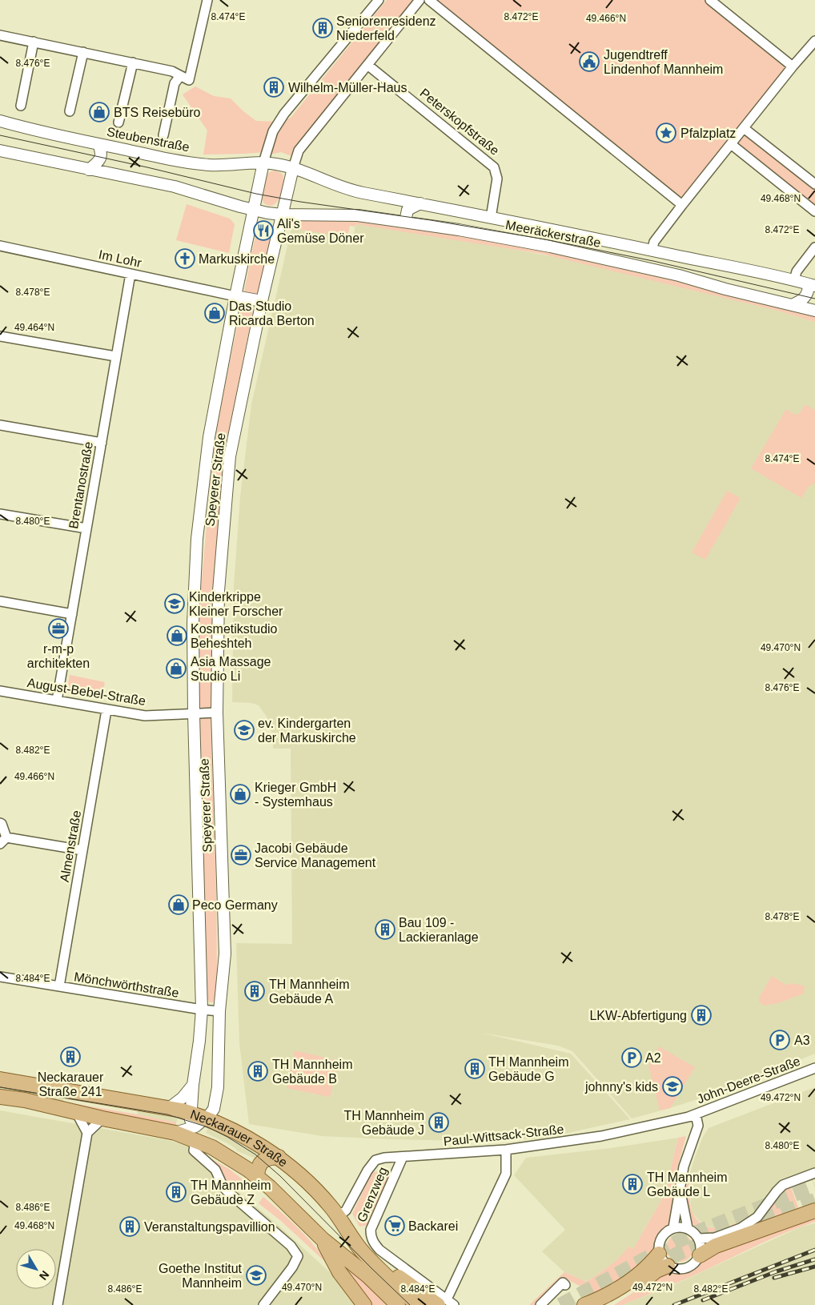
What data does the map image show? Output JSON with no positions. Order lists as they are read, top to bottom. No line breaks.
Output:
{"streets":{"main road":["Neckarauer Straße"],"street":["Peterskopfstraße","Steubenstraße","Meeräckerstraße","Im Lohr","Speyerer Straße","Brentanostraße","August-Bebel-Straße","Almenstraße","Mönchwörthstraße","John-Deere-Straße","Paul-Wittsack-Straße","Grenzweg"]},"crossings":[["Peterskopfstraße","Meeräckerstraße"],["Peterskopfstraße","Speyerer Straße"],["Steubenstraße","Meeräckerstraße"],["Steubenstraße","Speyerer Straße"],["Meeräckerstraße","Speyerer Straße"],["Im Lohr","Speyerer Straße"],["Im Lohr","Brentanostraße"],["Speyerer Straße","August-Bebel-Straße"],["Speyerer Straße","Mönchwörthstraße"],["Speyerer Straße","Neckarauer Straße"],["Brentanostraße","August-Bebel-Straße"],["August-Bebel-Straße","Almenstraße"],["Almenstraße","Mönchwörthstraße"],["John-Deere-Straße","Paul-Wittsack-Straße"],["Paul-Wittsack-Straße","Grenzweg"]],"places":{"building":["Seniorenresidenz Niederfeld","Wilhelm-Müller-Haus","Bau 109 - Lackieranlage","TH Mannheim Gebäude A","LKW-Abfertigung","Neckarauer Straße 241","TH Mannheim Gebäude G","TH Mannheim Gebäude B","TH Mannheim Gebäude J","TH Mannheim Gebäude L","TH Mannheim Gebäude Z","Veranstaltungspavillion"],"public building":["Jugendtreff Lindenhof Mannheim"],"shop":["BTS Reisebüro","Das Studio Ricarda Berton","Kosmetikstudio Beheshteh","Asia Massage Studio Li","Krieger GmbH - Systemhaus","Peco Germany"],"place":["Pfalzplatz"],"restaurant":["Ali's Gemüse Döner"],"church":["Markuskirche"],"school or university":["Kinderkrippe Kleiner Forscher","ev. Kindergarten der Markuskirche","johnny's kids","Goethe Institut Mannheim"],"office":["r-m-p architekten","Jacobi Gebäude Service Management"],"parking":["A3","A2"],"supermarket":["Backarei"]},"north":"bottom right","coordinates":["8.474°E","8.472°E","49.466°N","8.476°E","49.468°N","8.478°E","49.464°N","8.480°E","49.470°N","8.482°E","8.484°E","49.472°N","8.486°E"]}
